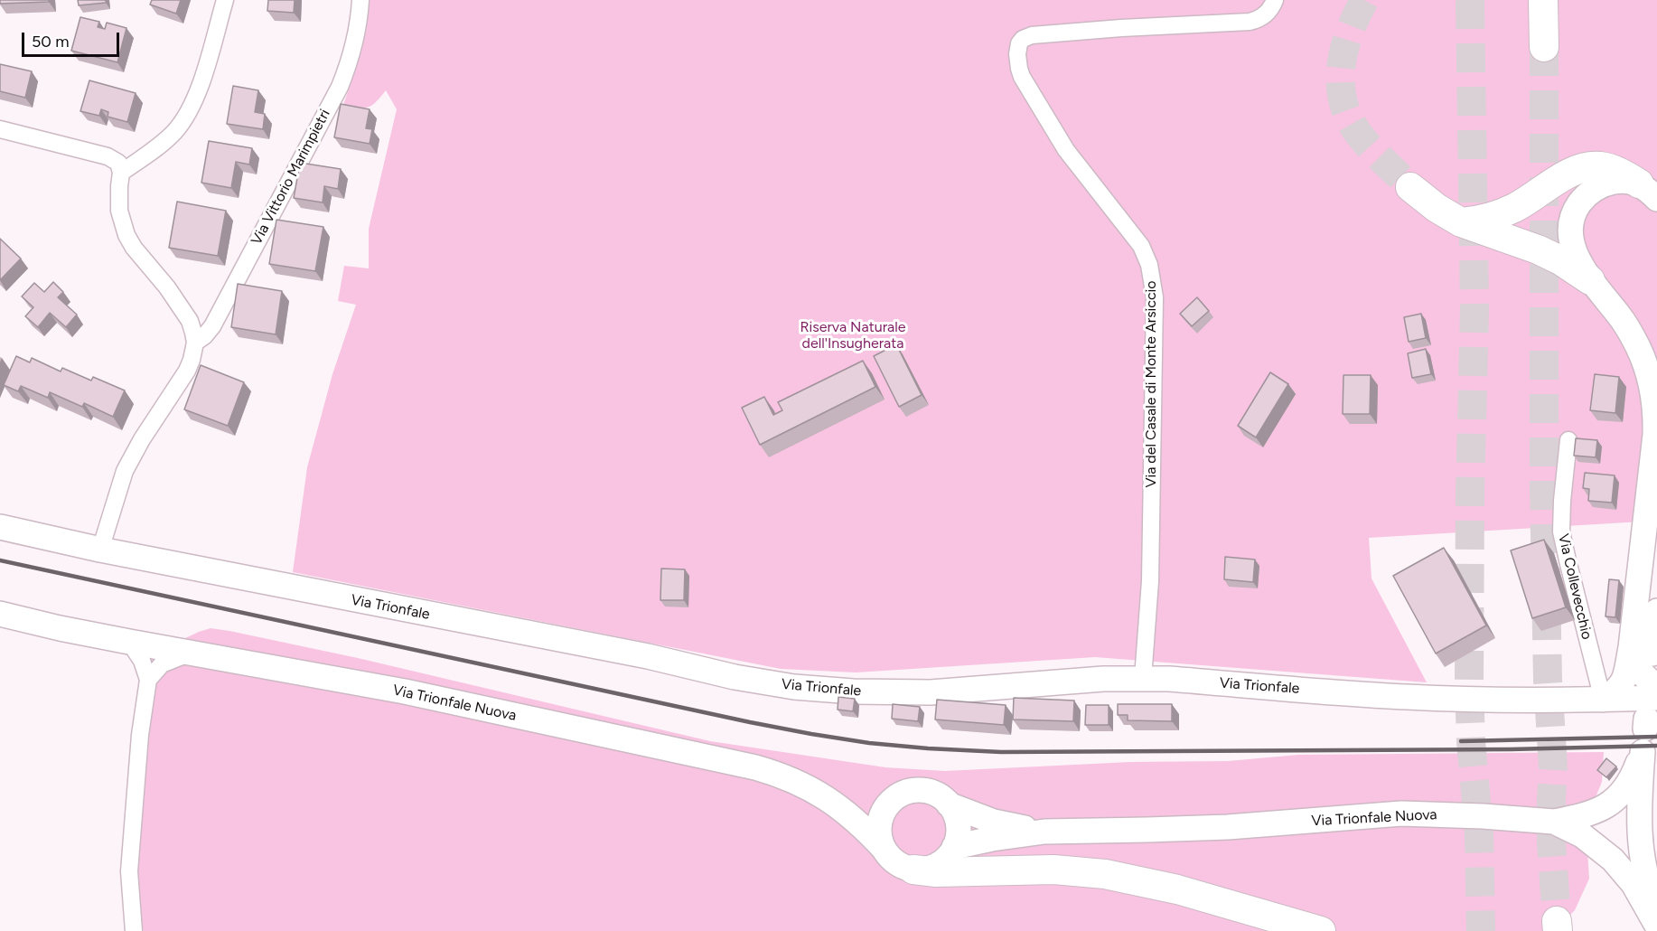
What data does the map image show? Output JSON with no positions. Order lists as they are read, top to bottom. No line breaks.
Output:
{"streets":{"main road":["Via Trionfale","Via Trionfale Nuova"],"street":["Via Vittorio Marimpietri","Via del Casale di Monte Arsiccio","Via Collevecchio"]},"crossings":[["Via del Casale di Monte Arsiccio","Via Trionfale"],["Via Collevecchio","Via Trionfale"]],"parks":["Riserva Naturale dell'Insugherata"],"scale_bar":"50 m"}
